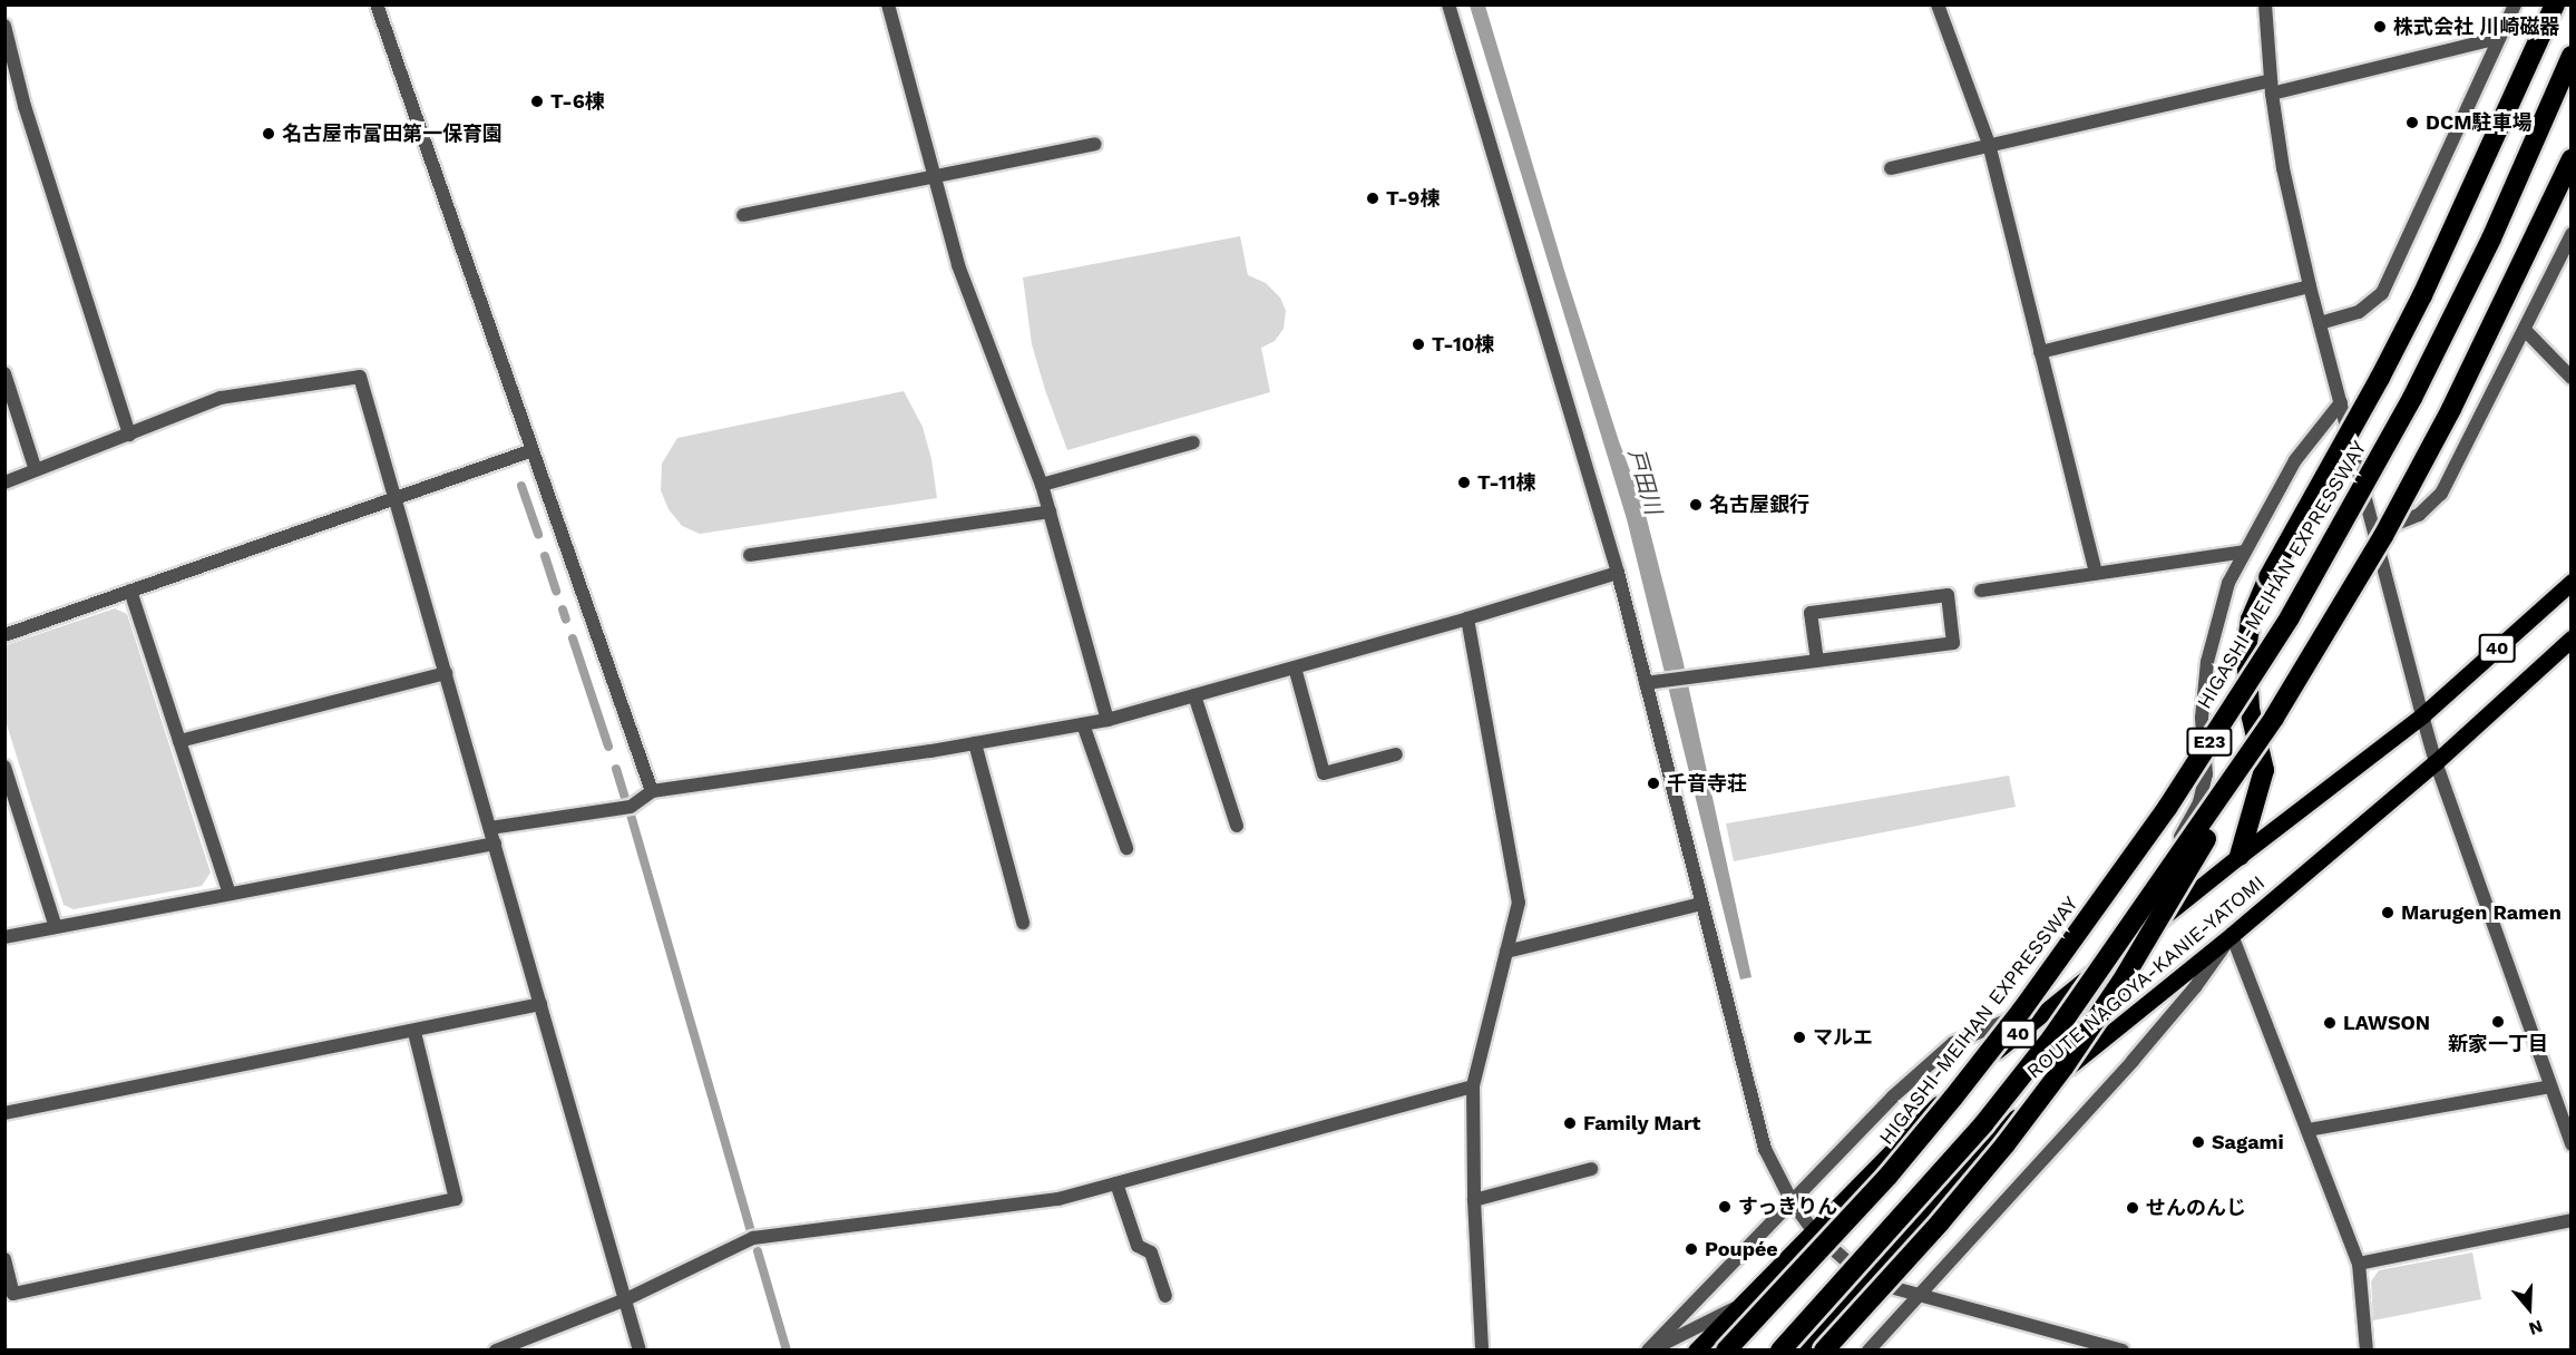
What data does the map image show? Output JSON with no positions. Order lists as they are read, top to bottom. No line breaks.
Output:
{"streets":{"highway":["HIGASHI-MEIHAN EXPRESSWAY","E23"],"main road":["40","ROUTE NAGOYA-KANIE-YATOMI"]},"crossings":[["40","ROUTE NAGOYA-KANIE-YATOMI"]],"water":["戸田川"],"places":["株式会社 川崎磁器","T-6棟","DCM駐車場","名古屋市富田第一保育園","T-9棟","T-10棟","T-11棟","名古屋銀行","千音寺荘","Marugen Ramen","新家一丁目","LAWSON","マルエ","Family Mart","Sagami","すっきりん","せんのんじ","Poupée"],"north":"bottom"}
